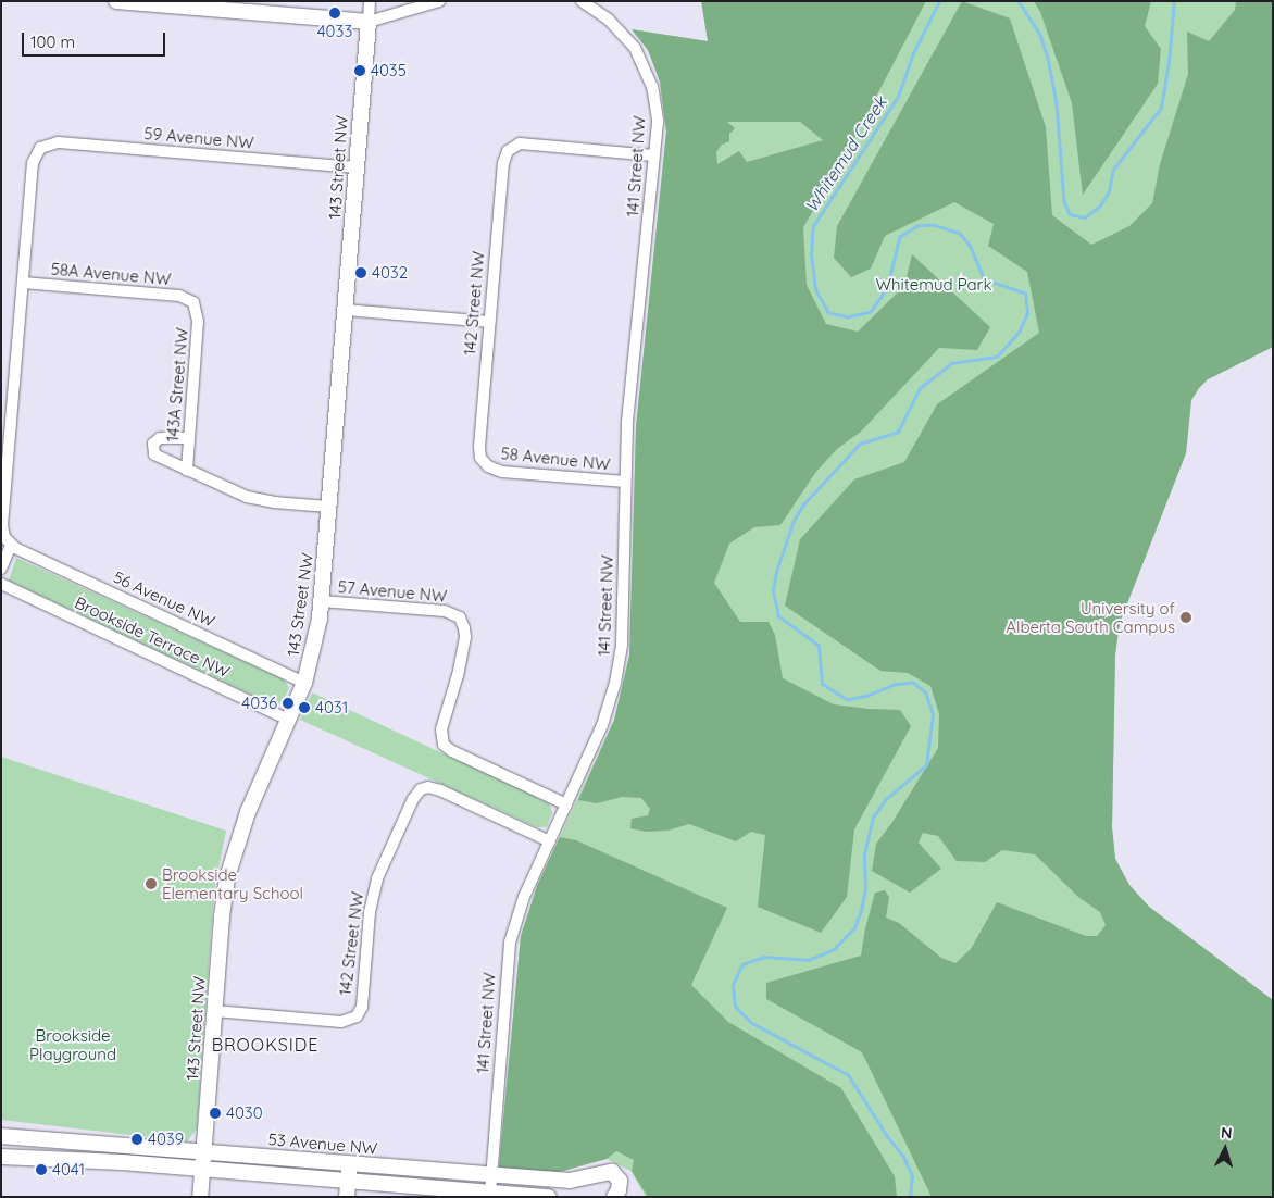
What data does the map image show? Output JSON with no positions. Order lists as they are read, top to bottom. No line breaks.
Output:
{"streets":{"street":["59 Avenue NW","141 Street NW","143 Street NW","58A Avenue NW","142 Street NW","143A Street NW","58 Avenue NW","57 Avenue NW","56 Avenue NW","Brookside Terrace NW","53 Avenue NW"]},"crossings":[["59 Avenue NW","143 Street NW"],["59 Avenue NW","58A Avenue NW"],["141 Street NW","142 Street NW"],["141 Street NW","58 Avenue NW"],["141 Street NW","57 Avenue NW"],["141 Street NW","53 Avenue NW"],["143 Street NW","142 Street NW"],["143 Street NW","57 Avenue NW"],["143 Street NW","56 Avenue NW"],["143 Street NW","Brookside Terrace NW"],["143 Street NW","53 Avenue NW"],["58A Avenue NW","143A Street NW"],["142 Street NW","58 Avenue NW"]],"districts":["BROOKSIDE"],"water":["Whitemud Creek"],"parks":["Whitemud Park","Brookside Playground"],"places":["4033","4035","4032","University of Alberta South Campus","4036","4031","Brookside Elementary School","4030","4039","4041"],"scale_bar":"100 m","north":"top"}
